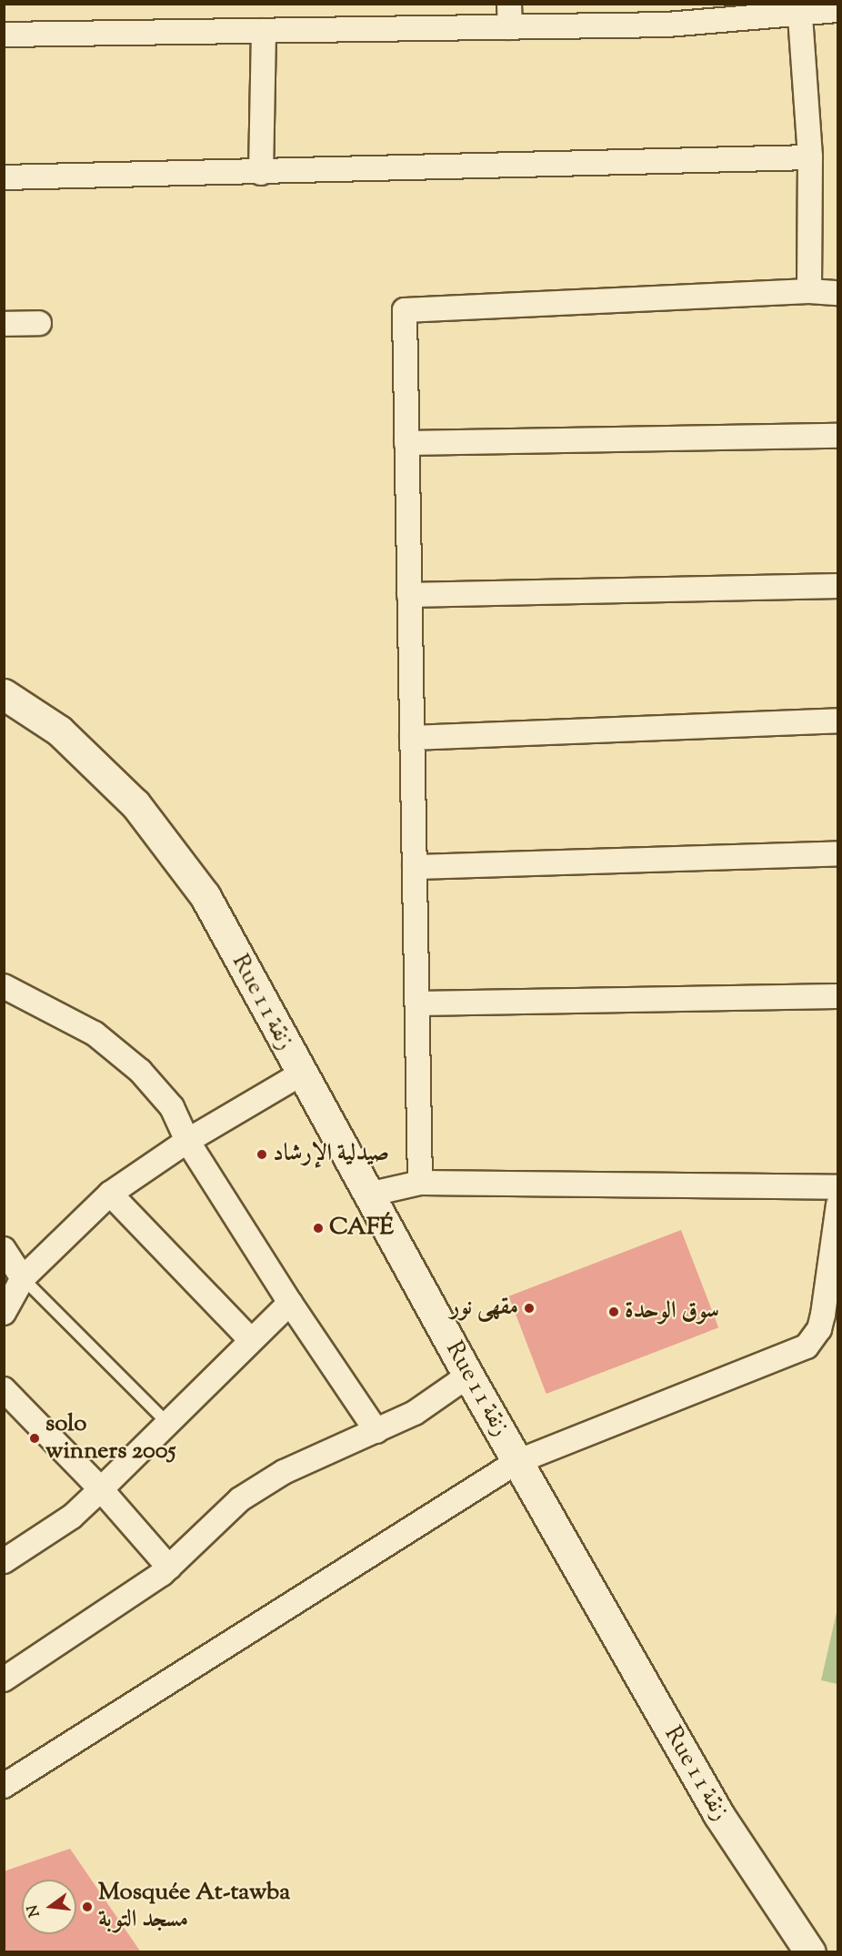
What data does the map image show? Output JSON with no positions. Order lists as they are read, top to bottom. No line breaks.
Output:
{"streets":{"street":["Rue 1 زنقة 1"]},"places":["صيدلية الإرشاد","CAFÉ","مقهى نور","سوق الوحدة","solo winners 2005","Mosquée At-tawba مسجد التوبة"],"north":"left"}
